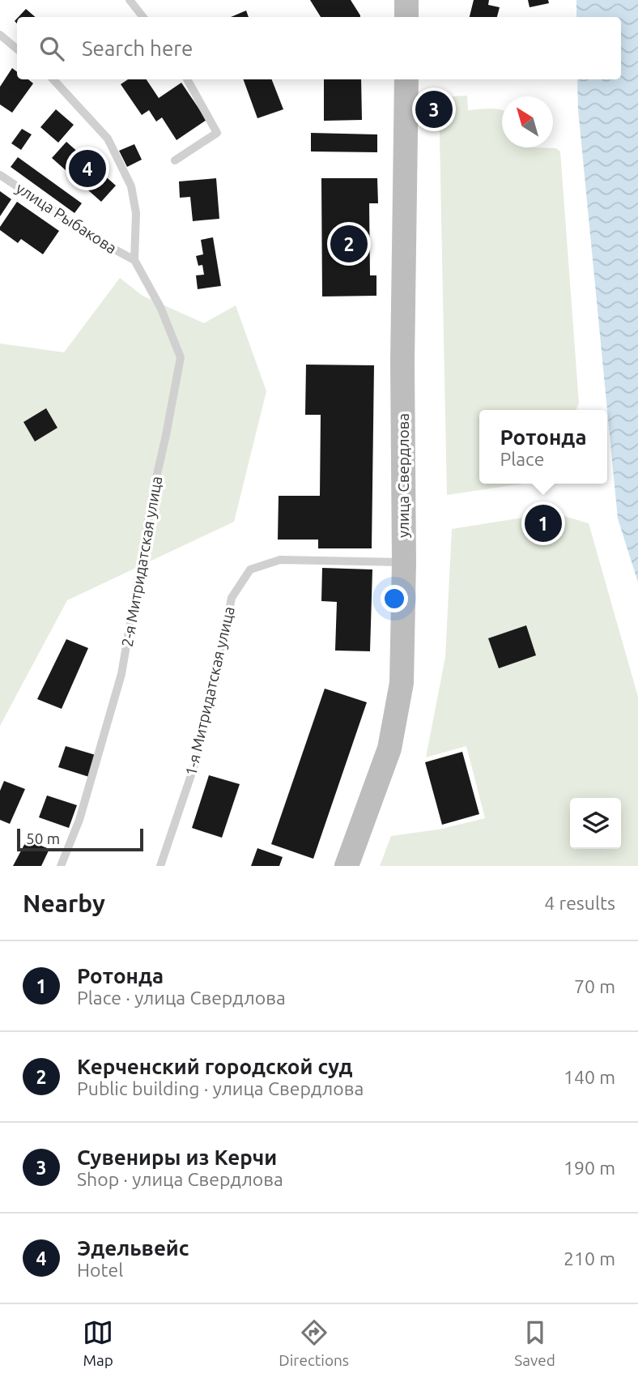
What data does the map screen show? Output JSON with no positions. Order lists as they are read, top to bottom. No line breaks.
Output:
{"streets":{"main road":["улица Свердлова"],"lane":["улица Рыбакова","2-я Митридатская улица","1-я Митридатская улица"]},"crossings":[["улица Рыбакова","2-я Митридатская улица"],["улица Свердлова","1-я Митридатская улица"]],"scale_bar":"50 m","north":"top left","page":{"search":"Search here","pins":["3","4","2","1"],"popup":["Ротонда","Place"],"scale":"50 m","heading":["Nearby","4 results"],"list":[{"mark":"1","name":"Ротонда","note":"Place · улица Свердлова","value":"70 m"},{"mark":"2","name":"Керченский городской суд","note":"Public building · улица Свердлова","value":"140 m"},{"mark":"3","name":"Сувениры из Керчи","note":"Shop · улица Свердлова","value":"190 m"},{"mark":"4","name":"Эдельвейс","note":"Hotel","value":"210 m"}],"nav":["Map","Directions","Saved"]}}
